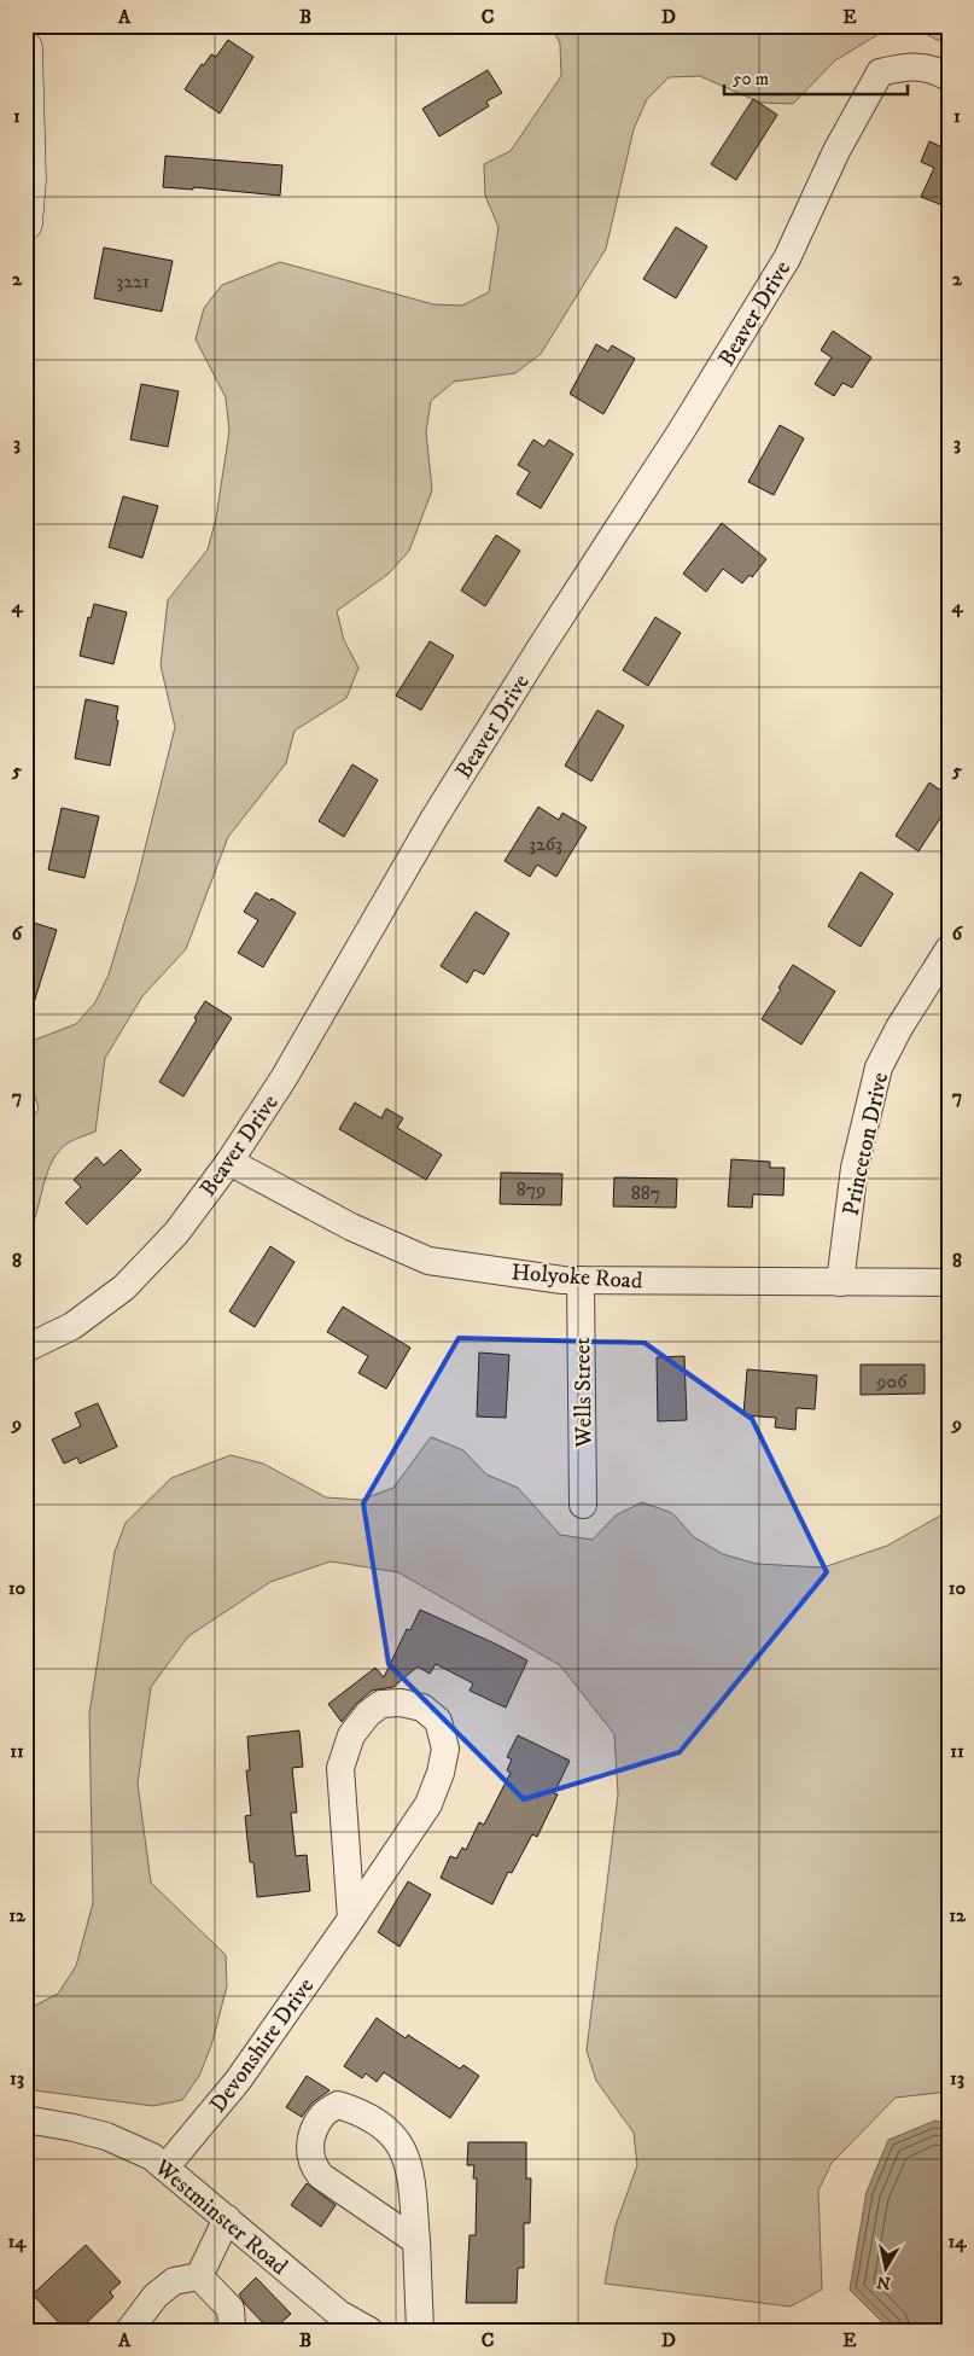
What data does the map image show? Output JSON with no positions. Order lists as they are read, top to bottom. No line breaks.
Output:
{"streets":{"street":["Beaver Drive","Princeton Drive","Holyoke Road","Wells Street","Devonshire Drive","Westminster Road"]},"crossings":[["Beaver Drive","Holyoke Road"],["Princeton Drive","Holyoke Road"],["Holyoke Road","Wells Street"],["Devonshire Drive","Westminster Road"]],"house_numbers":["3221","3263","879","887","906"],"scale_bar":"50 m","north":"bottom","grid":{"columns":["A","B","C","D","E"],"rows":["1","2","3","4","5","6","7","8","9","10","11","12","13","14"]}}
